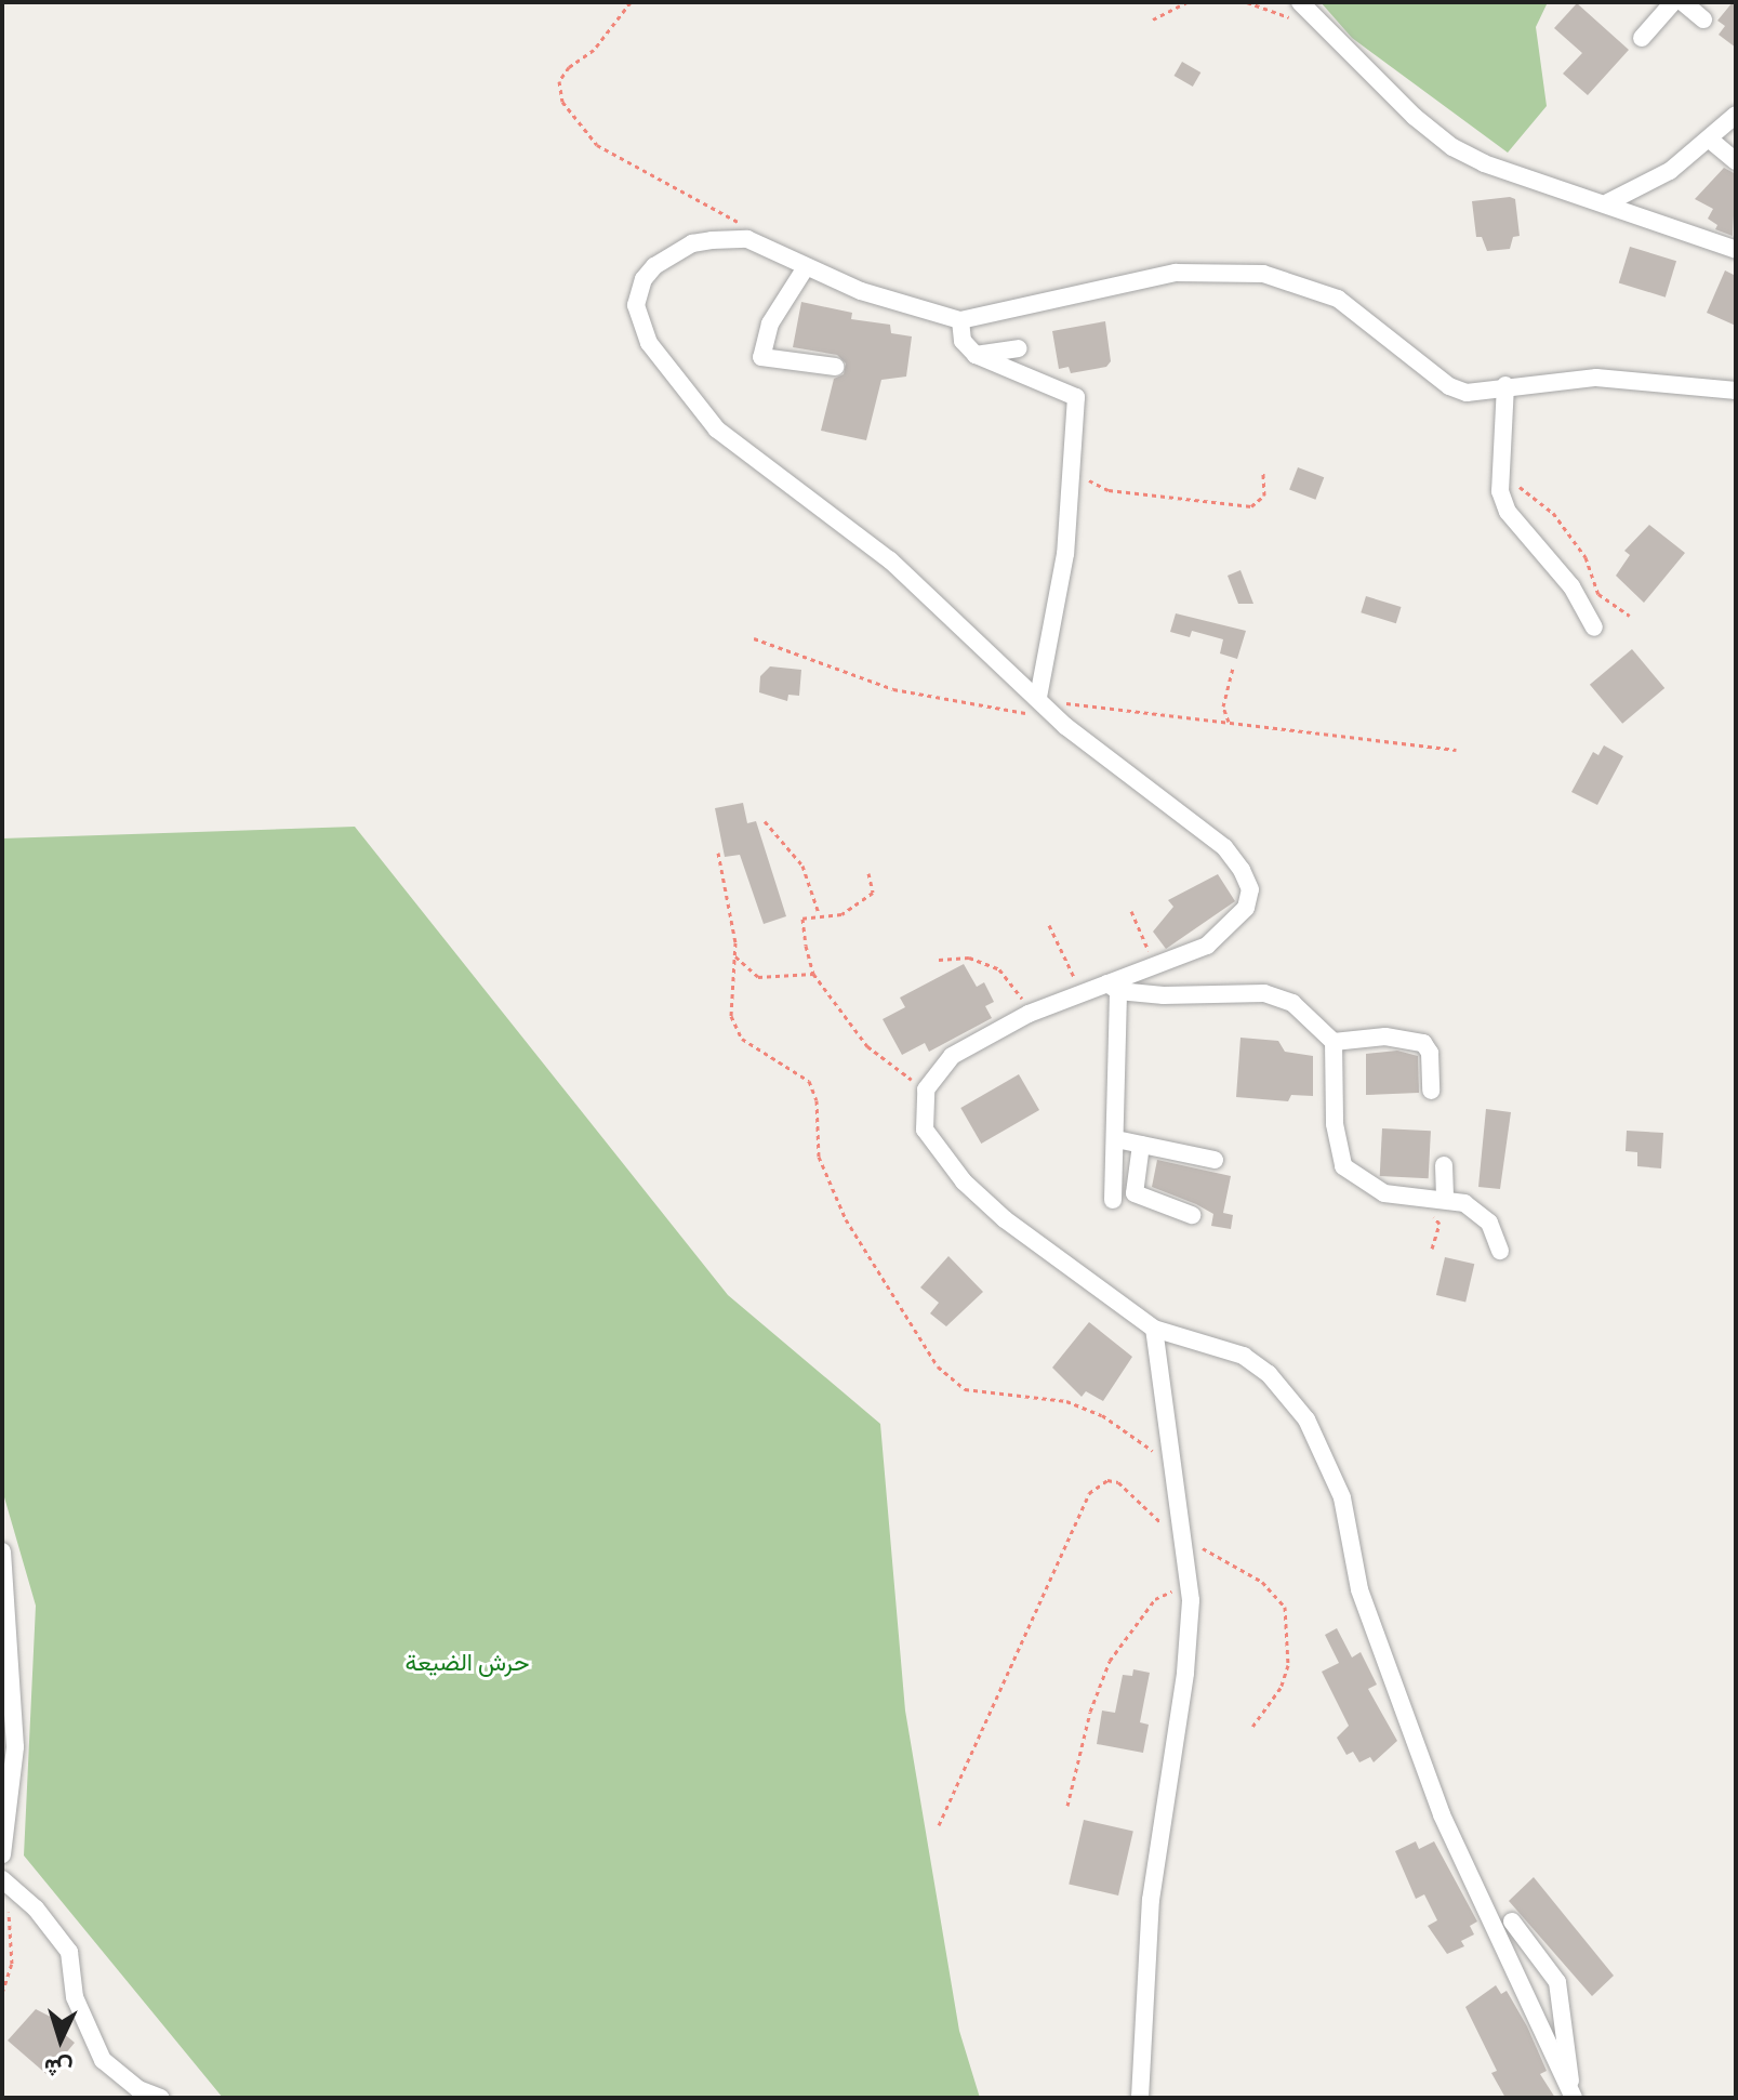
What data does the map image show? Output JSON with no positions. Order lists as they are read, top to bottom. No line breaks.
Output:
{"parks":["حرش الضيعة"],"north":"bottom"}
